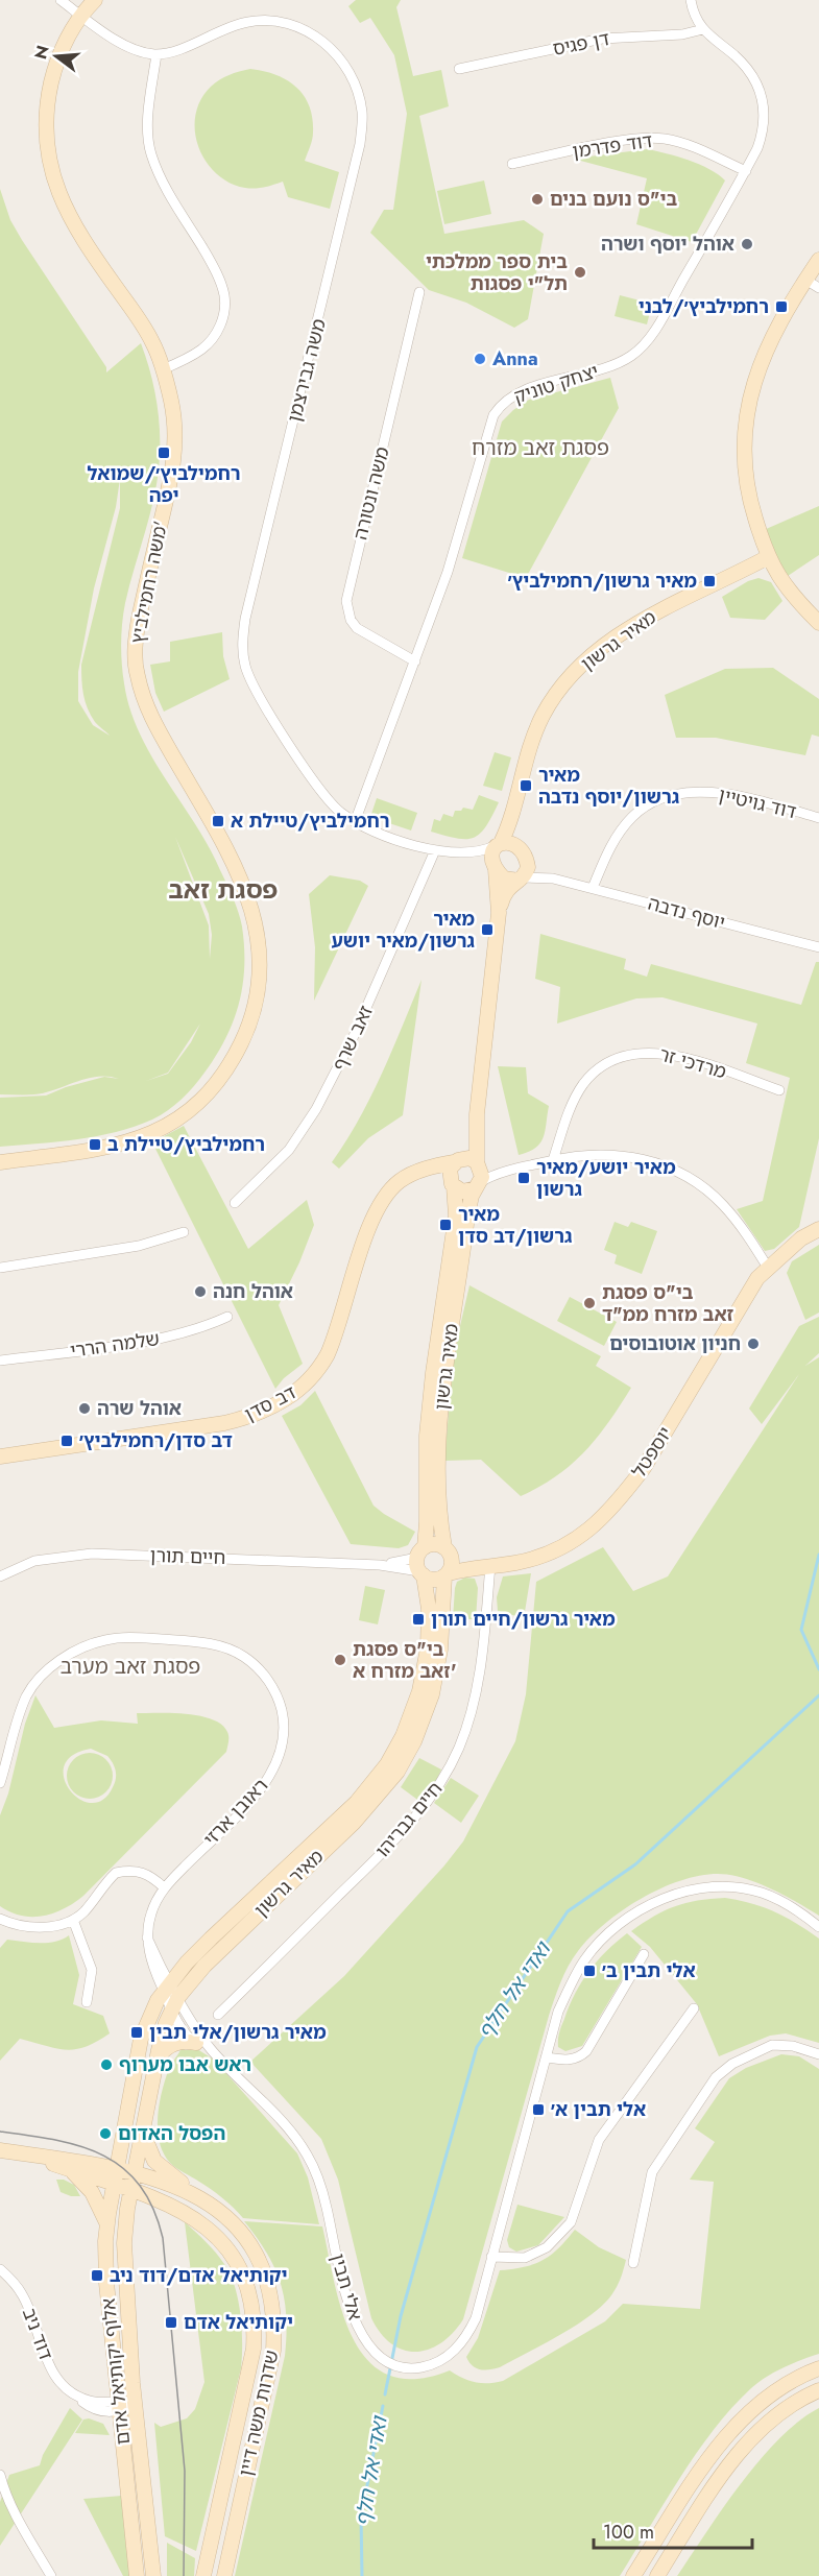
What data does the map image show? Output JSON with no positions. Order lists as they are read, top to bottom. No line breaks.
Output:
{"streets":{"street":["דן פגיס","דוד פדרמן","משה גבירצמן","יצחק טוניק","משה ונטורה","משה רחמילביץ'","מאיר גרשון","דוד גויטיין","יוסף נדבה","זאב שרף","מרדכי זר","שלמה הררי","דב סדן","יוספטל","חיים תורן","ראובן ארזי","חיים גבריהו","אלי תבין","דוד ניב","אלוף יקותיאל אדם","שדרות משה דיין"]},"crossings":[["דן פגיס","יצחק טוניק"],["דוד פדרמן","יצחק טוניק"],["משה גבירצמן","יצחק טוניק"],["משה גבירצמן","מאיר גרשון"],["משה גבירצמן","יוסף נדבה"],["משה גבירצמן","זאב שרף"],["יצחק טוניק","משה ונטורה"],["מאיר גרשון","יוסף נדבה"],["מאיר גרשון","דב סדן"],["מאיר גרשון","יוספטל"],["מאיר גרשון","חיים תורן"],["מאיר גרשון","ראובן ארזי"],["מאיר גרשון","אלי תבין"],["מאיר גרשון","אלוף יקותיאל אדם"],["מאיר גרשון","שדרות משה דיין"],["דוד גויטיין","יוסף נדבה"],["יוספטל","חיים תורן"],["יוספטל","חיים גבריהו"],["ראובן ארזי","אלי תבין"],["דוד ניב","אלוף יקותיאל אדם"],["אלוף יקותיאל אדם","שדרות משה דיין"]],"districts":["פסגת זאב מזרח","פסגת זאב","פסגת זאב מערב"],"water":["ואדי אל חלף"],"places":{"other":["בי\"ס נועם בנים","אוהל יוסף ושרה","בית ספר ממלכתי תל\"י פסגות","Anna","אוהל חנה","בי\"ס פסגת זאב מזרח ממ\"ד","חניון אוטובוסים","אוהל שרה","בי\"ס פסגת זאב מזרח א'","ראש אבו מערוף","הפסל האדום"],"transit":["רחמילביץ׳/לבני","רחמילביץ׳/שמואל יפה","מאיר גרשון/רחמילביץ׳","מאיר גרשון/יוסף נדבה","רחמילביץ/טיילת א","מאיר גרשון/מאיר יושע","רחמילביץ/טיילת ב","מאיר יושע/מאיר גרשון","מאיר גרשון/דב סדן","דב סדן/רחמילביץ׳","מאיר גרשון/חיים תורן","אלי תבין ב׳","מאיר גרשון/אלי תבין","אלי תבין א׳","יקותיאל אדם/דוד ניב","יקותיאל אדם"]},"scale_bar":"100 m","north":"left"}
